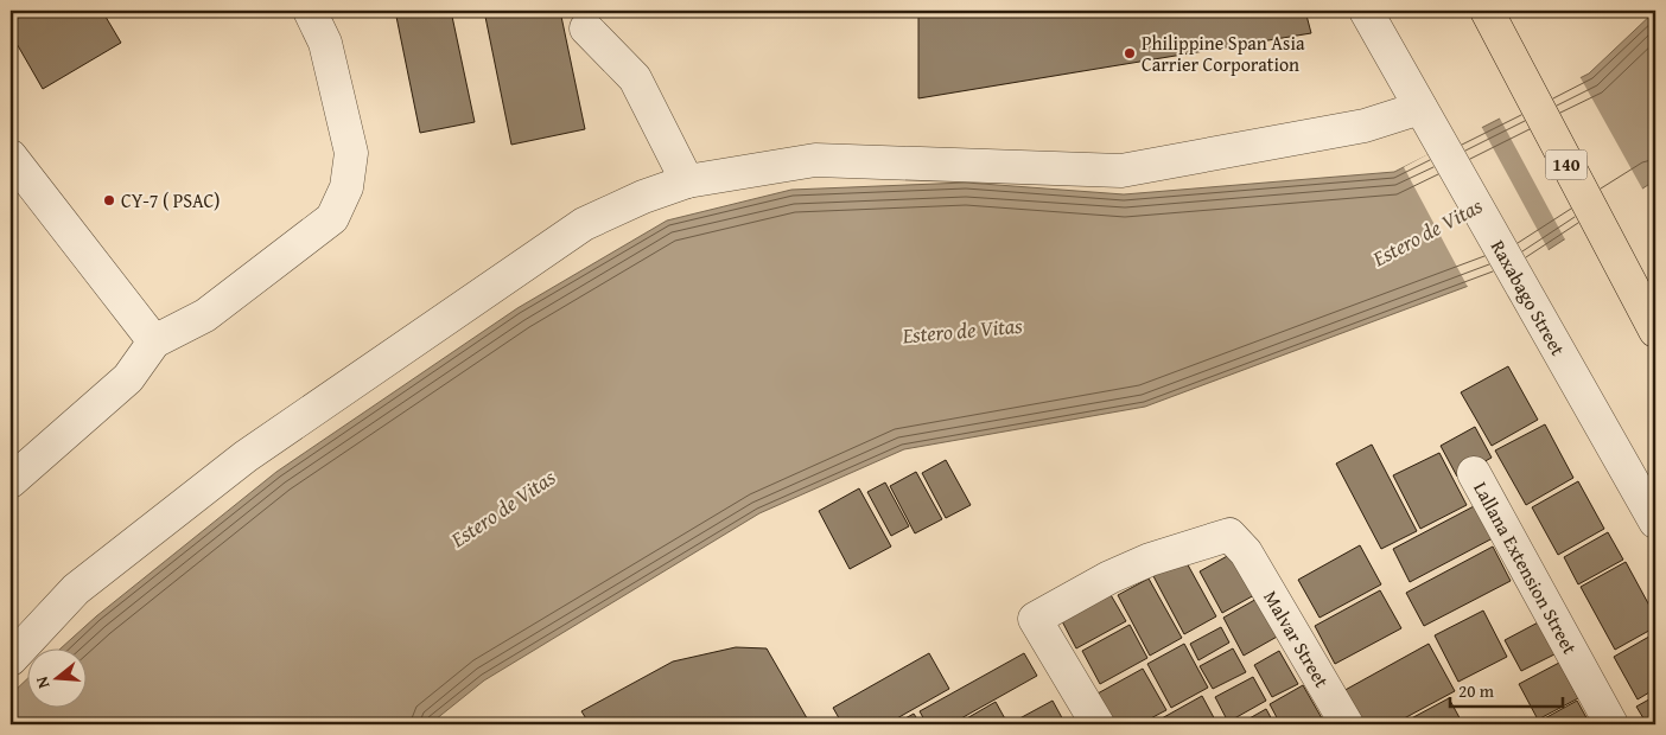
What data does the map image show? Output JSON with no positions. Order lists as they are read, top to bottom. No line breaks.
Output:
{"streets":{"main road":["140"],"street":["Raxabago Street","Lallana Extension Street","Malvar Street"]},"water":["Estero de Vitas"],"places":["Philippine Span Asia Carrier Corporation","CY-7 ( PSAC)"],"scale_bar":"20 m","north":"left"}
